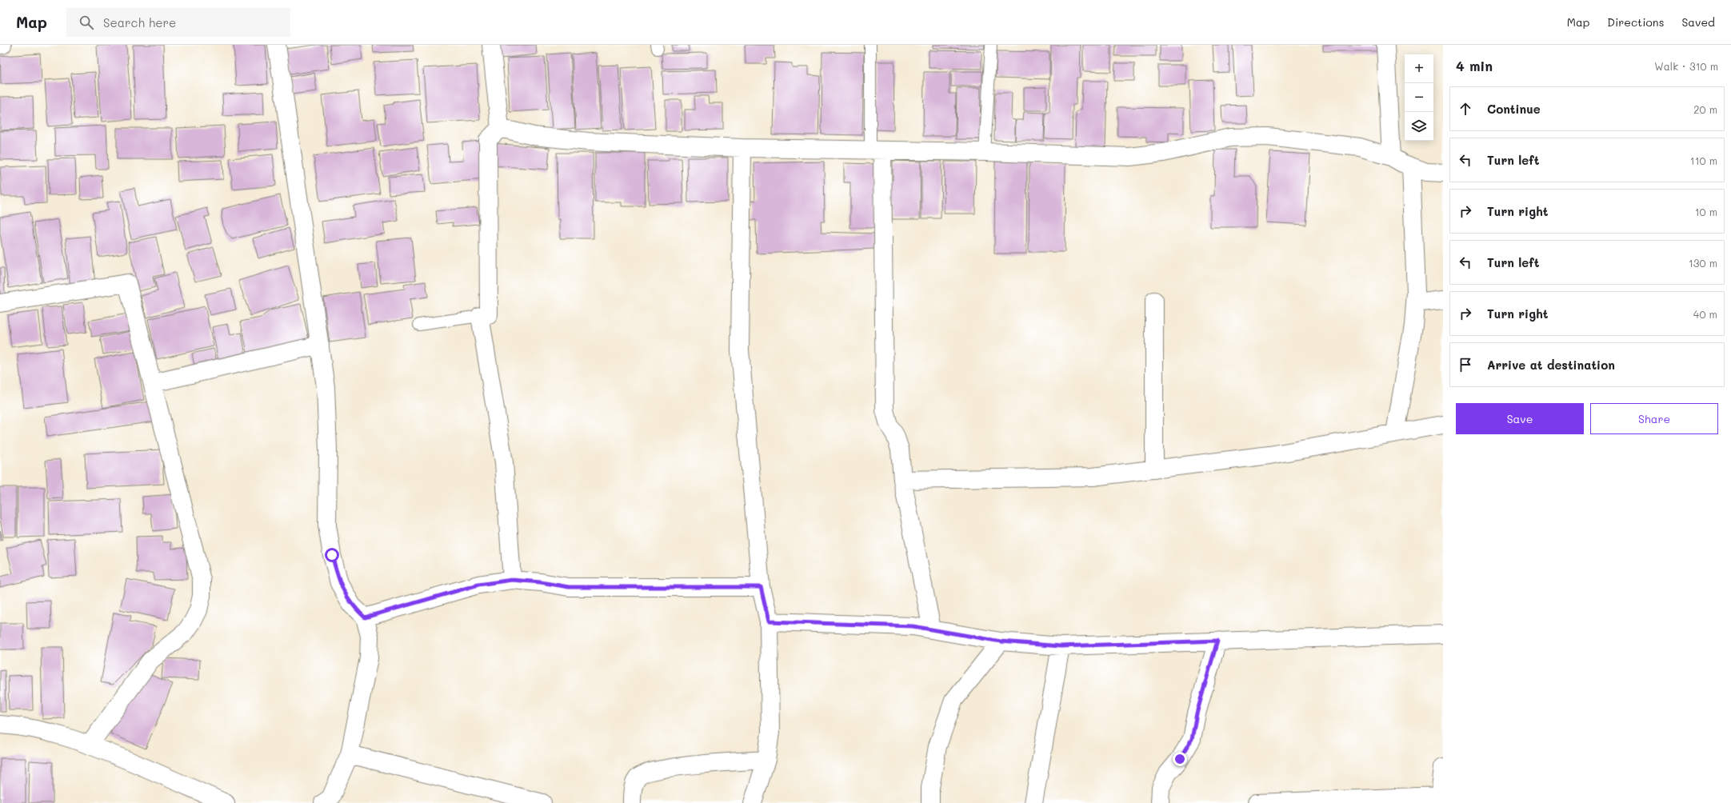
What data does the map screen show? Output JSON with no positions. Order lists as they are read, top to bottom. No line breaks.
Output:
{"page":{"header":"Map","search":"Search here","nav":["Map","Directions","Saved"],"heading":["4 min","Walk · 310 m"],"map_buttons":["+","−"],"list":[["Continue","20 m"],["Turn left","110 m"],["Turn right","10 m"],["Turn left","130 m"],["Turn right","40 m"],"Arrive at destination"],"buttons":["Save","Share"]}}
